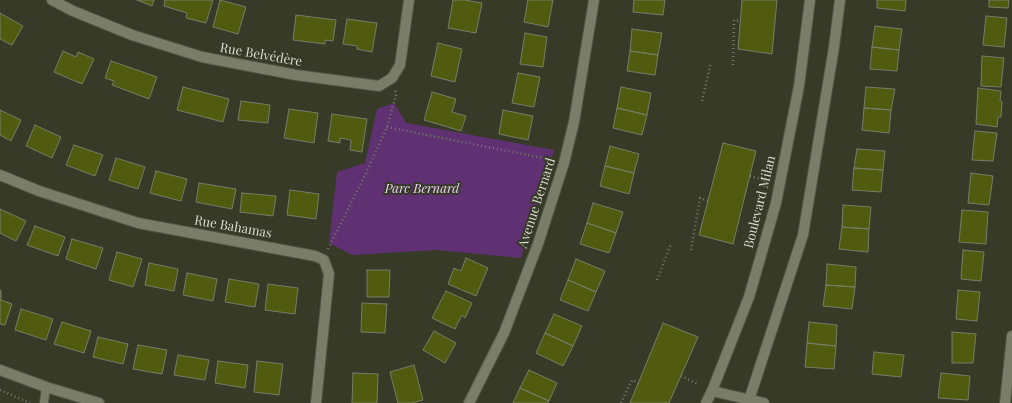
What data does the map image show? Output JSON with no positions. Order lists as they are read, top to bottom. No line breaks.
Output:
{"streets":{"street":["Rue Belvédère","Boulevard Milan","Avenue Bernard","Rue Bahamas"]},"parks":["Parc Bernard"]}
